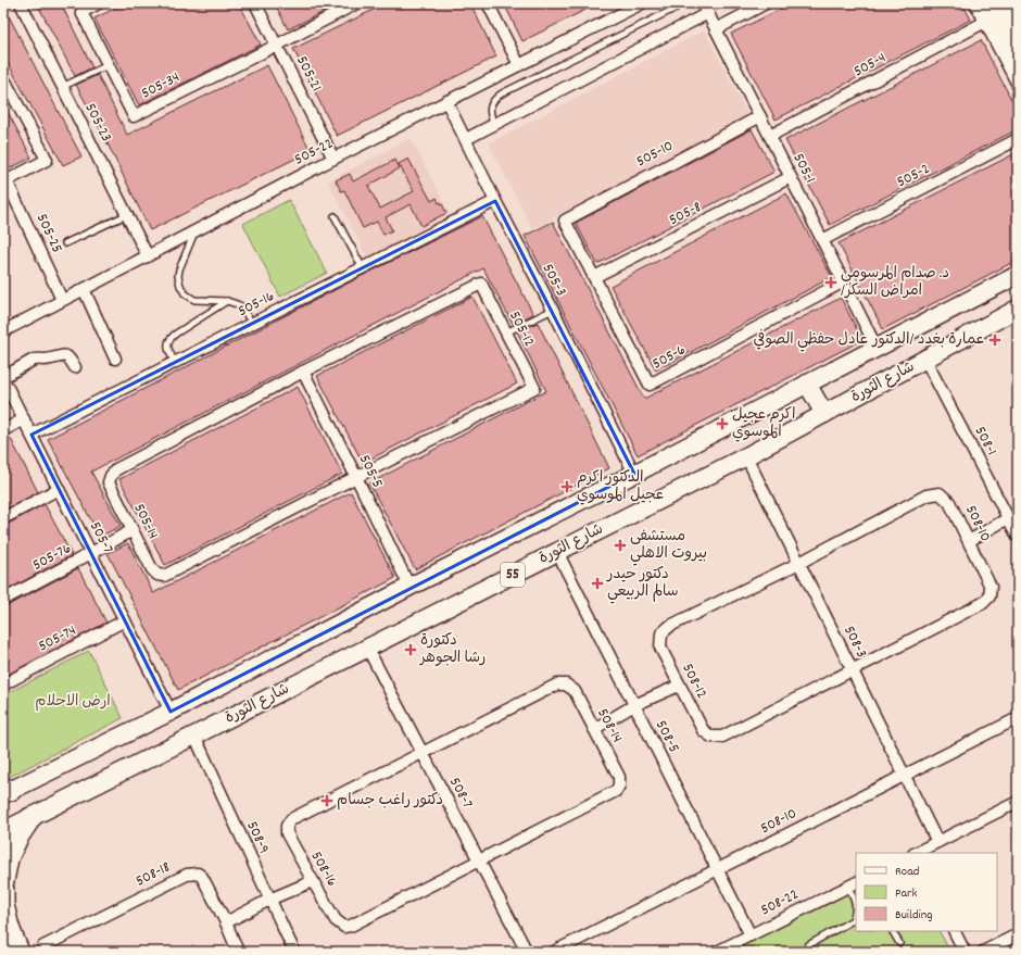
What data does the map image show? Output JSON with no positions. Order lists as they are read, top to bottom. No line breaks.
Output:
{"streets":{"main road":["شارع الثورة","55"],"street":["505-4","505-21","505-34","505-23","505-22","505-10","505-1","505-2","505-8","505-25","505-3","505-16","505-12","505-6","508-1","505-5","505-14","508-10","505-7","505-76","505-74","508-3","508-12","508-14","508-5","508-7","508-9","508-16","508-18","508-22"]},"crossings":[["505-4","505-1"],["505-21","505-34"],["505-21","505-22"],["505-23","505-22"],["505-22","505-25"],["505-22","505-3"],["505-10","505-1"],["505-10","505-6"],["505-1","505-2"],["505-1","505-8"],["505-1","505-6"],["505-1","55"],["505-8","505-6"],["505-3","505-16"],["505-3","55"],["505-16","505-7"],["505-12","505-5"],["505-12","505-14"],["شارع الثورة","508-1"],["شارع الثورة","508-3"],["شارع الثورة","508-5"],["شارع الثورة","508-7"],["شارع الثورة","508-9"],["505-5","505-14"],["505-5","55"],["505-14","505-76"],["508-10","508-3"],["508-10","508-12"],["508-10","508-5"],["505-7","505-76"],["505-7","55"],["505-7","505-74"],["508-3","508-12"],["508-14","508-7"],["508-14","508-16"],["508-5","508-22"],["508-7","508-16"]],"parks":["ارض الاحلام"],"places":{"health":["د. صدام المرسومي /امراض السكر","عمارة بغدد /الدكتور عادل حفظي الصوفي","اكرم عجيل الموسوي","الدكتور اكرم عجيل الموسوي","مستشفى بيروت الاهلي","دكتور حيدر سالم الربيعي","دكتورة رشا الجوهر","دكتور راغب جسام"]},"legend":["Road","Park","Building"]}
